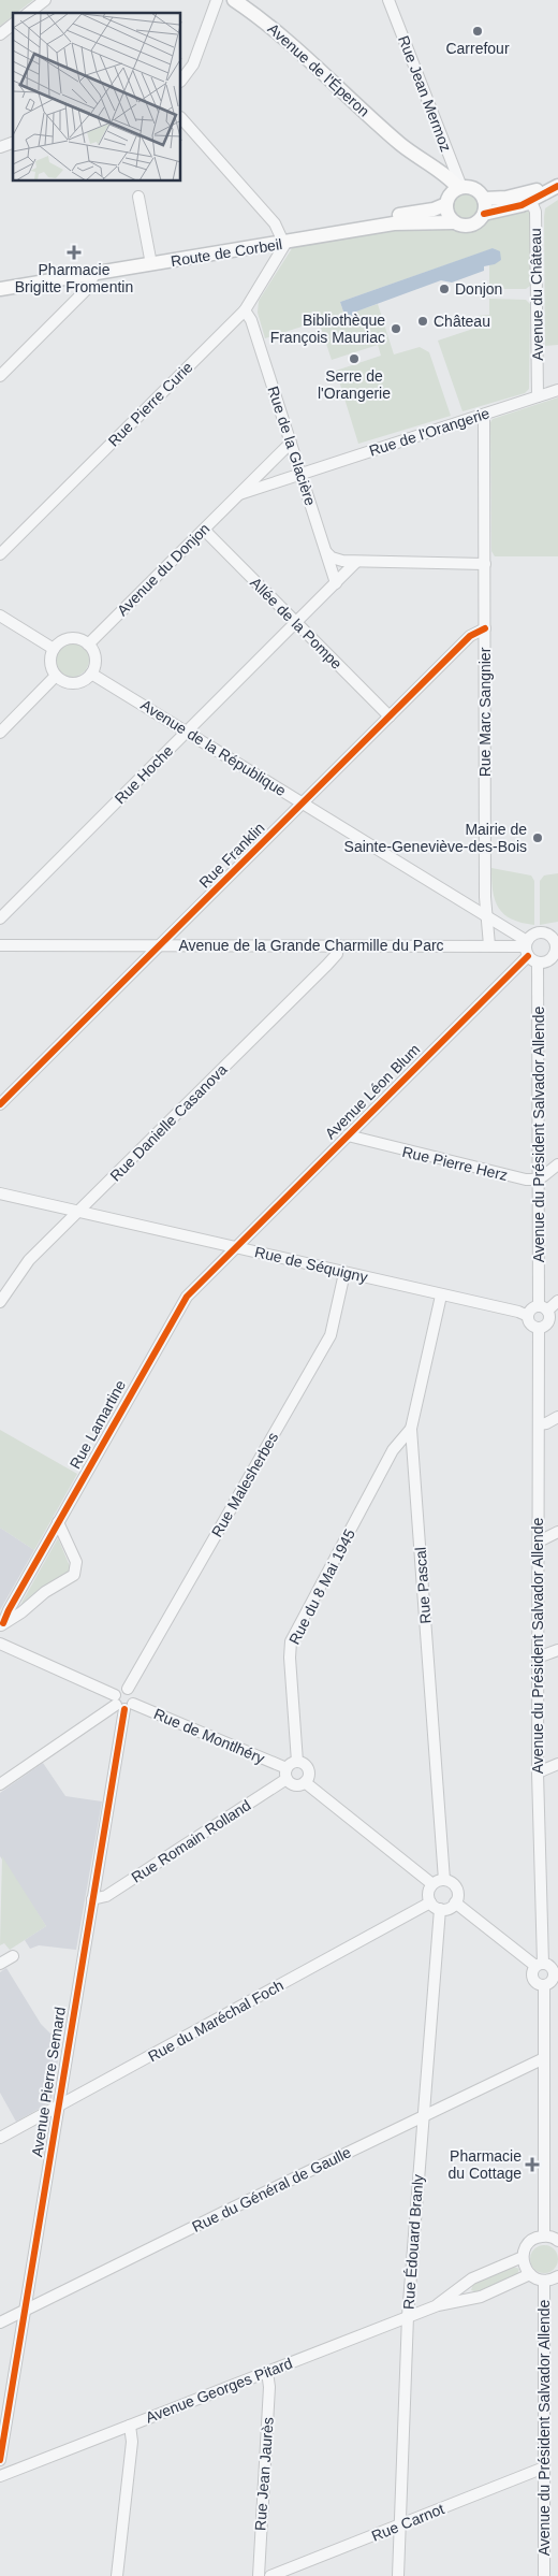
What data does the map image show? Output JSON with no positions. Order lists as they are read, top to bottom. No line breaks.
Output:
{"streets":{"main road":["Avenue de l'Éperon","Route de Corbeil"],"street":["Rue Jean Mermoz","Avenue du Château","Rue Pierre Curie","Rue de l'Orangerie","Rue de la Glacière","Avenue du Donjon","Allée de la Pompe","Rue Marc Sangnier","Avenue de la République","Rue Hoche","Rue Franklin","Avenue de la Grande Charmille du Parc","Avenue Léon Blum","Rue Danielle Casanova","Avenue du Président Salvador Allende","Rue Pierre Herz","Rue de Séquigny","Rue Lamartine","Rue Malesherbes","Rue Pascal","Rue du 8 Mai 1945","Rue de Montlhéry","Rue Romain Rolland","Rue du Maréchal Foch","Avenue Pierre Semard","Rue du Général de Gaulle","Rue Édouard Branly","Avenue Georges Pitard","Rue Jean Jaurès","Rue Carnot"]},"crossings":[["Avenue de l'Éperon","Rue Jean Mermoz"],["Avenue de l'Éperon","Route de Corbeil"],["Rue Jean Mermoz","Route de Corbeil"],["Route de Corbeil","Rue Pierre Curie"],["Avenue du Château","Rue de l'Orangerie"],["Rue Pierre Curie","Rue de la Glacière"],["Rue de l'Orangerie","Rue de la Glacière"],["Rue de l'Orangerie","Avenue du Donjon"],["Rue de l'Orangerie","Rue Marc Sangnier"],["Rue de la Glacière","Avenue du Donjon"],["Rue de la Glacière","Rue Hoche"],["Avenue du Donjon","Allée de la Pompe"],["Avenue du Donjon","Avenue de la République"],["Allée de la Pompe","Rue Hoche"],["Allée de la Pompe","Rue Franklin"],["Rue Marc Sangnier","Avenue de la République"],["Rue Marc Sangnier","Rue Franklin"],["Rue Marc Sangnier","Avenue de la Grande Charmille du Parc"],["Avenue de la République","Rue Hoche"],["Avenue de la République","Rue Franklin"],["Avenue de la République","Avenue de la Grande Charmille du Parc"],["Avenue de la République","Avenue Léon Blum"],["Avenue de la République","Avenue du Président Salvador Allende"],["Rue Franklin","Avenue de la Grande Charmille du Parc"],["Avenue de la Grande Charmille du Parc","Avenue Léon Blum"],["Avenue de la Grande Charmille du Parc","Rue Danielle Casanova"],["Avenue de la Grande Charmille du Parc","Avenue du Président Salvador Allende"],["Avenue Léon Blum","Avenue du Président Salvador Allende"],["Avenue Léon Blum","Rue Pierre Herz"],["Avenue Léon Blum","Rue de Séquigny"],["Avenue Léon Blum","Rue Lamartine"],["Rue Danielle Casanova","Rue de Séquigny"],["Avenue du Président Salvador Allende","Rue Pierre Herz"],["Avenue du Président Salvador Allende","Rue du Général de Gaulle"],["Avenue du Président Salvador Allende","Rue Carnot"],["Rue de Séquigny","Rue Lamartine"],["Rue de Séquigny","Rue Malesherbes"],["Rue de Séquigny","Rue Pascal"],["Rue Malesherbes","Rue de Montlhéry"],["Rue Malesherbes","Avenue Pierre Semard"],["Rue Pascal","Rue du 8 Mai 1945"],["Rue Pascal","Rue du Maréchal Foch"],["Rue Pascal","Rue Édouard Branly"],["Rue du 8 Mai 1945","Rue de Montlhéry"],["Rue du 8 Mai 1945","Rue Romain Rolland"],["Rue de Montlhéry","Rue Romain Rolland"],["Rue de Montlhéry","Avenue Pierre Semard"],["Rue Romain Rolland","Avenue Pierre Semard"],["Rue du Maréchal Foch","Avenue Pierre Semard"],["Rue du Maréchal Foch","Rue Édouard Branly"],["Avenue Pierre Semard","Rue du Général de Gaulle"],["Rue du Général de Gaulle","Rue Édouard Branly"],["Rue Édouard Branly","Avenue Georges Pitard"],["Rue Édouard Branly","Rue Carnot"],["Avenue Georges Pitard","Rue Jean Jaurès"]],"places":{"other":["Carrefour","Donjon","Château","Bibliothèque François Mauriac","Serre de l'Orangerie","Mairie de Sainte-Geneviève-des-Bois"],"health":["Pharmacie Brigitte Fromentin","Pharmacie du Cottage"]}}
